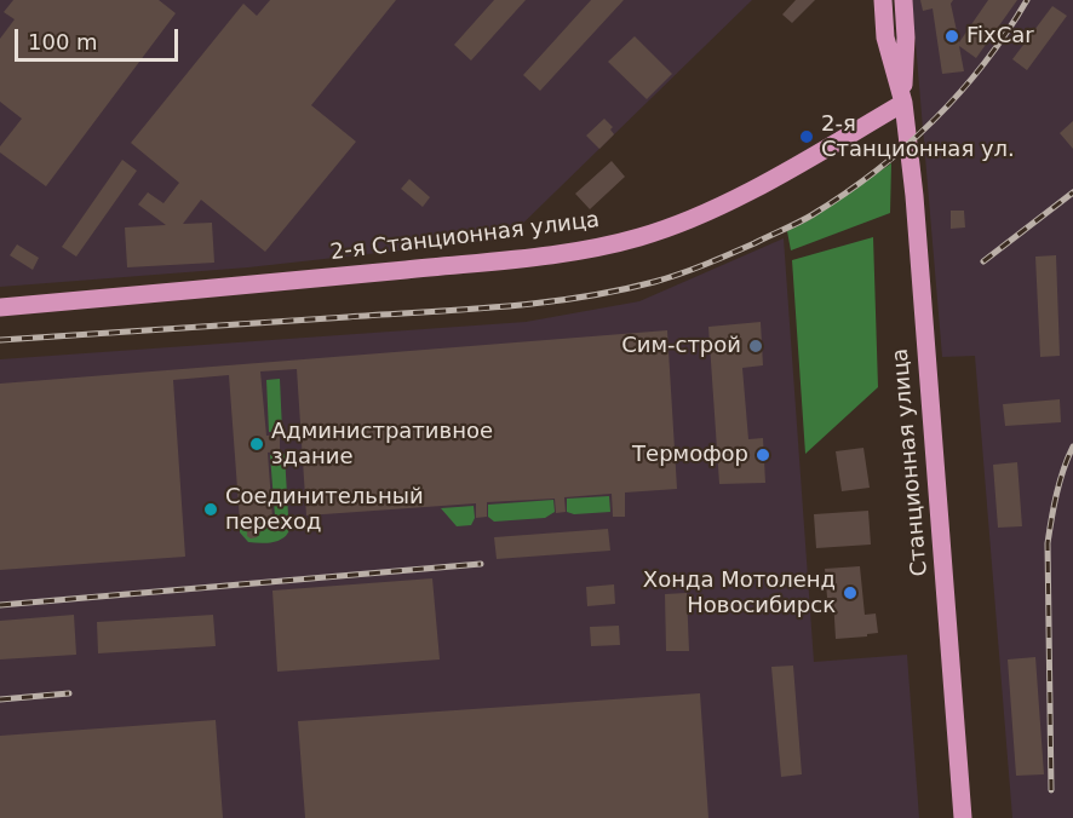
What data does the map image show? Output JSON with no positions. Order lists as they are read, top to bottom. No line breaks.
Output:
{"streets":{"main road":["2-я Станционная улица","Станционная улица"]},"crossings":[["2-я Станционная улица","Станционная улица"]],"places":["FixCar","2-я Станционная ул.","Сим-строй","Административное здание","Термофор","Соединительный переход","Хонда Мотоленд Новосибирск"],"scale_bar":"100 m"}
